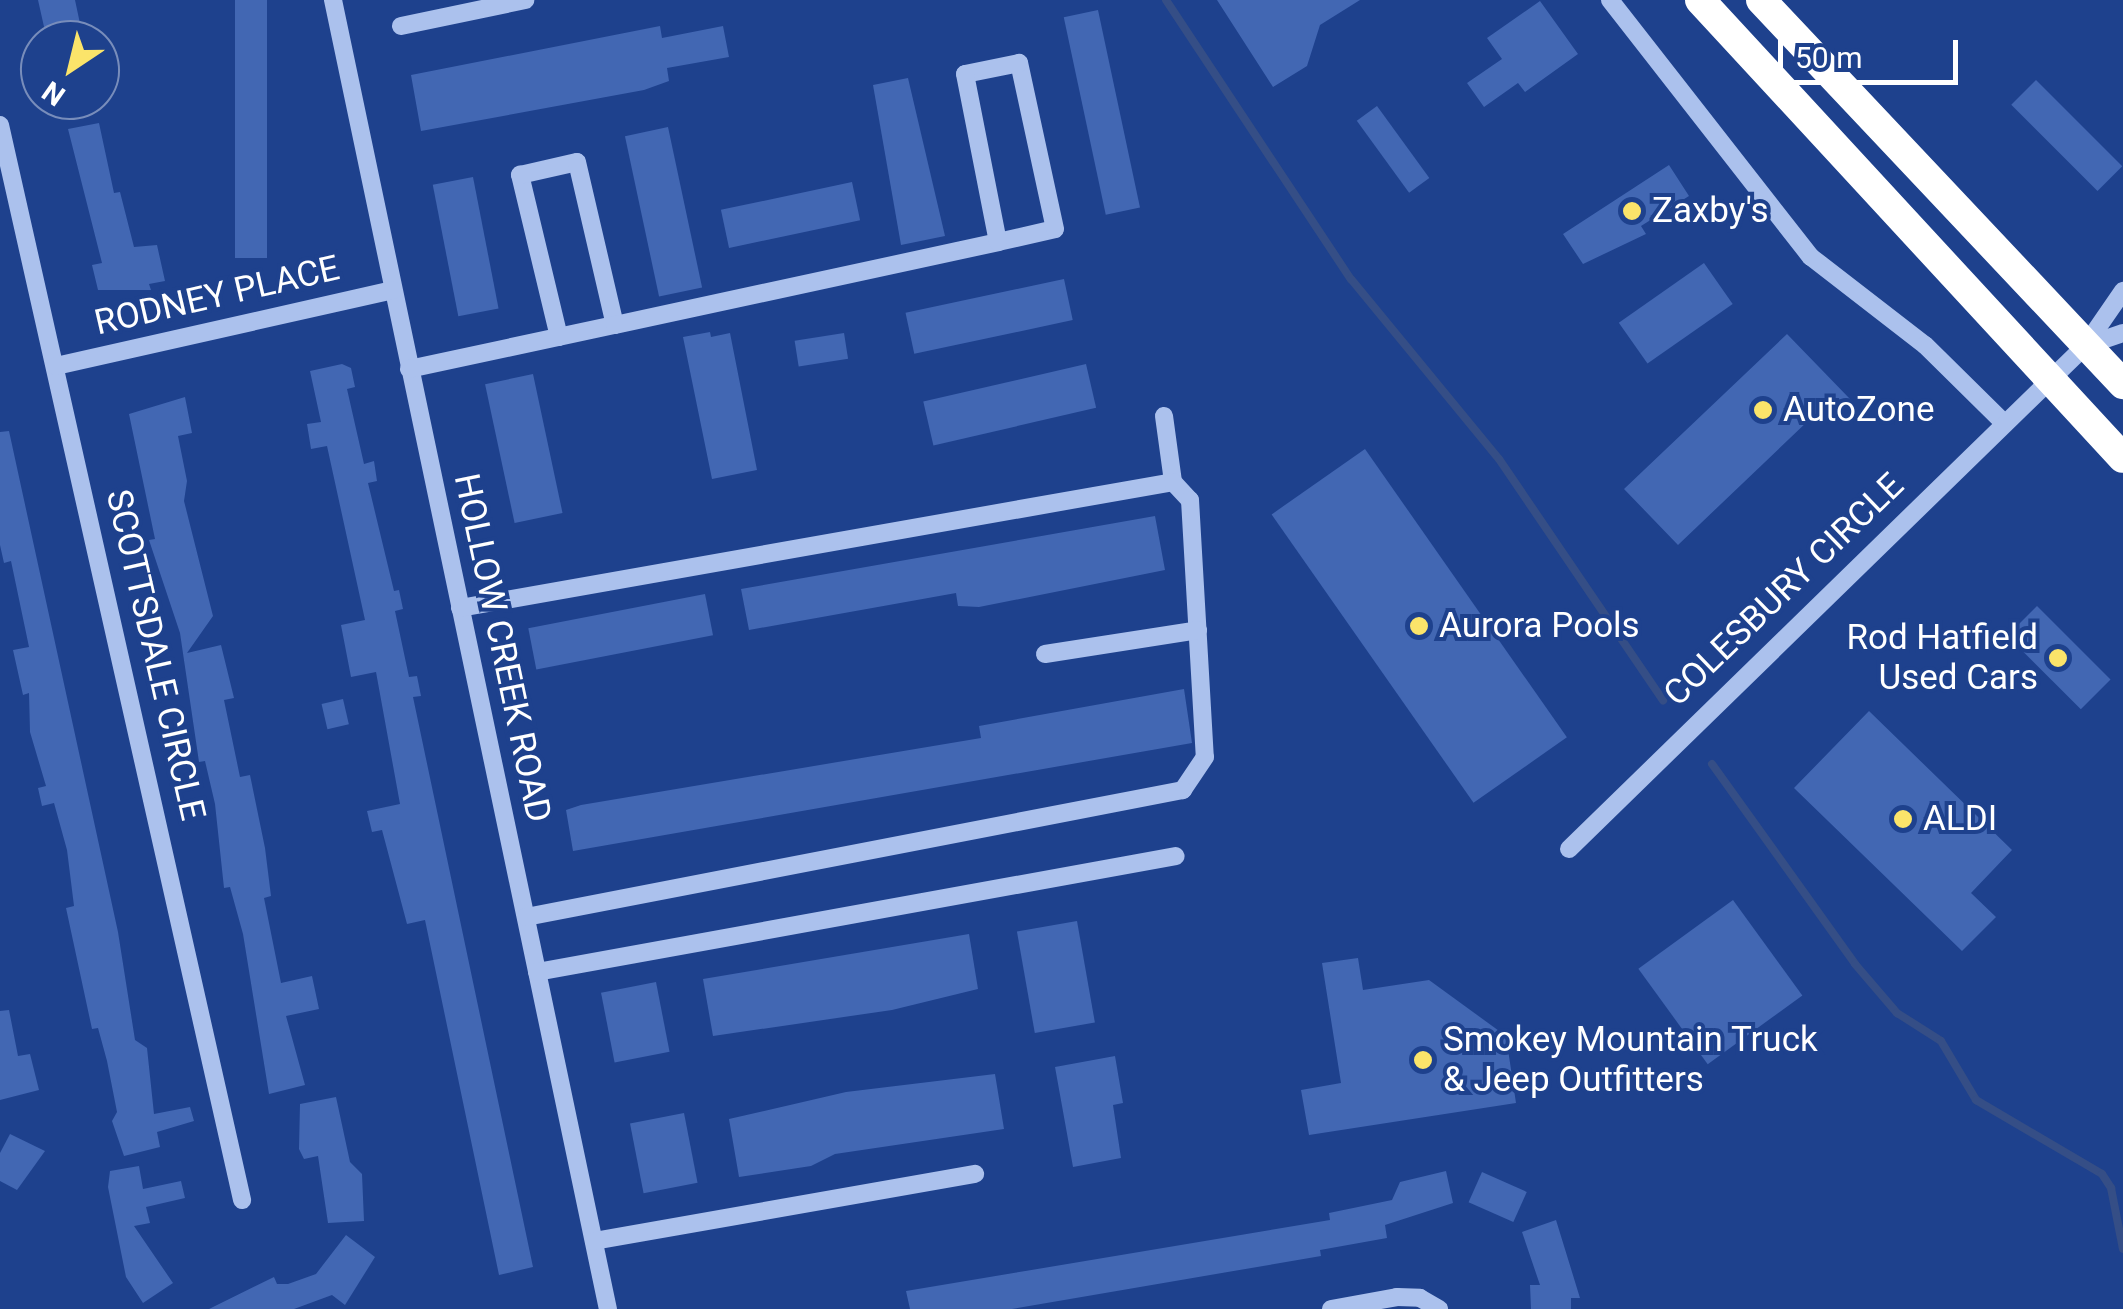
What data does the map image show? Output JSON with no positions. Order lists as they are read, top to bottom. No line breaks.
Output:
{"streets":{"street":["RODNEY PLACE","COLESBURY CIRCLE","HOLLOW CREEK ROAD","SCOTTSDALE CIRCLE"]},"crossings":[["RODNEY PLACE","HOLLOW CREEK ROAD"],["RODNEY PLACE","SCOTTSDALE CIRCLE"]],"places":["Zaxby's","AutoZone","Aurora Pools","Rod Hatfield Used Cars","ALDI","Smokey Mountain Truck & Jeep Outfitters"],"scale_bar":"50 m","north":"bottom left"}
